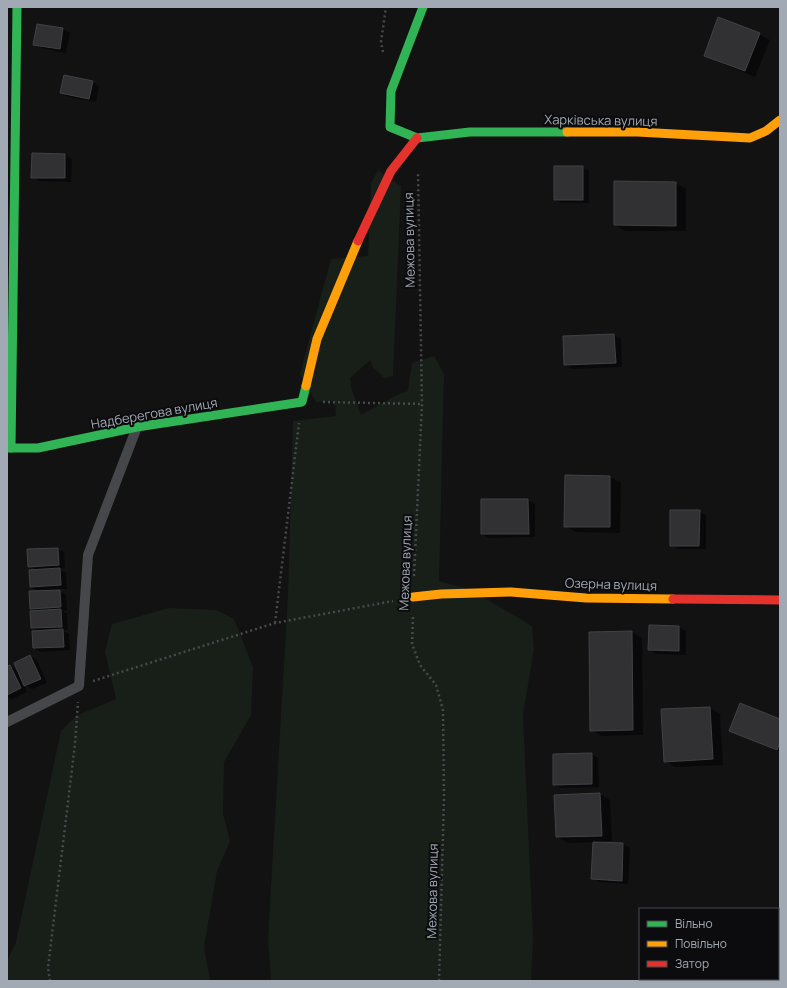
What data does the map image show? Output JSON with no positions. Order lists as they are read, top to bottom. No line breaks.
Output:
{"streets":{"street":["Харківська вулиця","Надберегова вулиця","Озерна вулиця"],"path":["Межова вулиця"]},"crossings":[["Межова вулиця","Озерна вулиця"]],"legend":["Вільно","Повільно","Затор"]}
